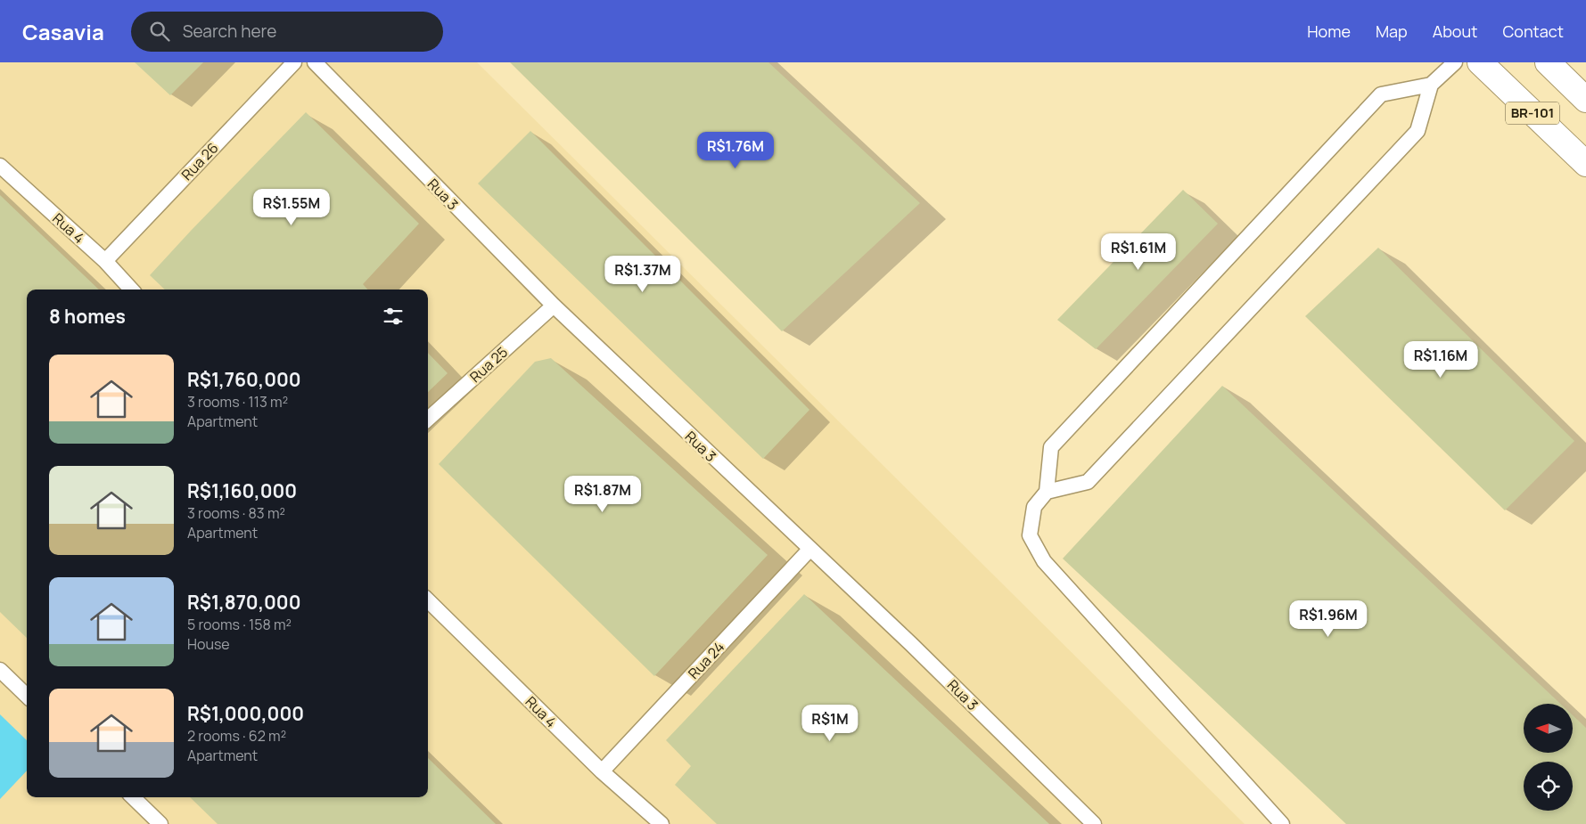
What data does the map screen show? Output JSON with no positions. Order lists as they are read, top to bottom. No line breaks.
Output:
{"streets":{"highway":["BR-101"],"lane":["Rua 26","Rua 3","Rua 4","Rua 25","Rua 24"]},"crossings":[["Rua 26","Rua 4"],["Rua 3","Rua 25"],["Rua 3","Rua 24"],["Rua 4","Rua 24"]],"north":"left","page":{"header":"Casavia","search":"Search here","nav":["Home","Map","About","Contact"],"price":["R$1.76M","R$1.55M","R$1.61M","R$1.37M","R$1.16M","R$1.87M","R$1.96M","R$1M"],"heading":"8 homes","list":[{"name":"R$1,760,000","note":"3 rooms · 113 m² · Apartment"},{"name":"R$1,160,000","note":"3 rooms · 83 m² · Apartment"},{"name":"R$1,870,000","note":"5 rooms · 158 m² · House"},{"name":"R$1,000,000","note":"2 rooms · 62 m² · Apartment"}]}}
